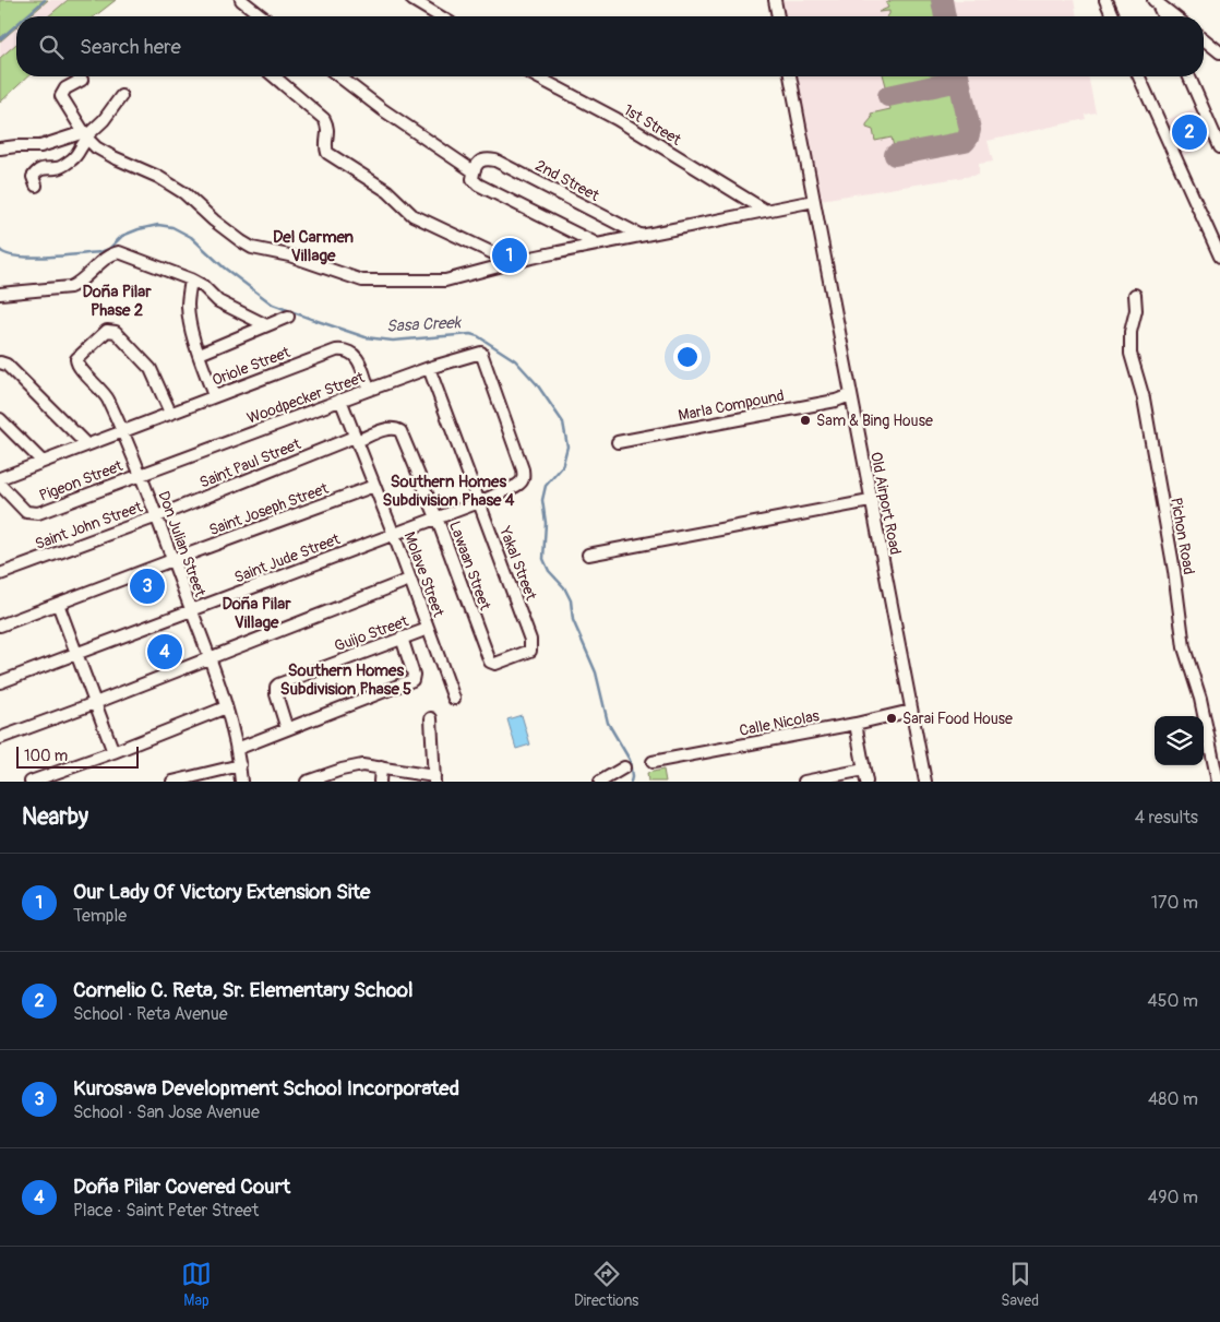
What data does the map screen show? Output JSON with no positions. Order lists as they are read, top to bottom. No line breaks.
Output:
{"streets":{"street":["1st Street","2nd Street","Oriole Street","Woodpecker Street","Marla Compound","Saint Paul Street","Pigeon Street","Old Airport Road","Saint Joseph Street","Saint John Street","Pichon Road","Don Julian Street","Saint Jude Street","Yakal Street","Lawaan Street","Molave Street","Guijo Street","Calle Nicolas"]},"crossings":[["Oriole Street","Woodpecker Street"],["Oriole Street","Don Julian Street"],["Woodpecker Street","Pigeon Street"],["Woodpecker Street","Don Julian Street"],["Woodpecker Street","Saint Jude Street"],["Woodpecker Street","Yakal Street"],["Woodpecker Street","Molave Street"],["Marla Compound","Old Airport Road"],["Saint Paul Street","Saint John Street"],["Saint Paul Street","Don Julian Street"],["Saint Paul Street","Lawaan Street"],["Saint Paul Street","Molave Street"],["Pigeon Street","Don Julian Street"],["Old Airport Road","Calle Nicolas"],["Saint Joseph Street","Don Julian Street"],["Saint Joseph Street","Molave Street"],["Saint John Street","Don Julian Street"],["Don Julian Street","Saint Jude Street"],["Saint Jude Street","Yakal Street"],["Saint Jude Street","Lawaan Street"],["Saint Jude Street","Molave Street"],["Yakal Street","Lawaan Street"],["Lawaan Street","Molave Street"],["Molave Street","Guijo Street"]],"districts":["Del Carmen Village","Doña Pilar Phase 2","Southern Homes Subdivision Phase 4","Doña Pilar Village","Southern Homes Subdivision Phase 5"],"water":["Sasa Creek"],"places":["Sam & Bing House","Sarai Food House"],"scale_bar":"100 m","page":{"search":"Search here","pins":["2","1","3","4"],"scale":"100 m","heading":["Nearby","4 results"],"list":[{"mark":"1","name":"Our Lady Of Victory Extension Site","note":"Temple","value":"170 m"},{"mark":"2","name":"Cornelio C. Reta, Sr. Elementary School","note":"School · Reta Avenue","value":"450 m"},{"mark":"3","name":"Kurosawa Development School Incorporated","note":"School · San Jose Avenue","value":"480 m"},{"mark":"4","name":"Doña Pilar Covered Court","note":"Place · Saint Peter Street","value":"490 m"}],"nav":["Map","Directions","Saved"]}}
